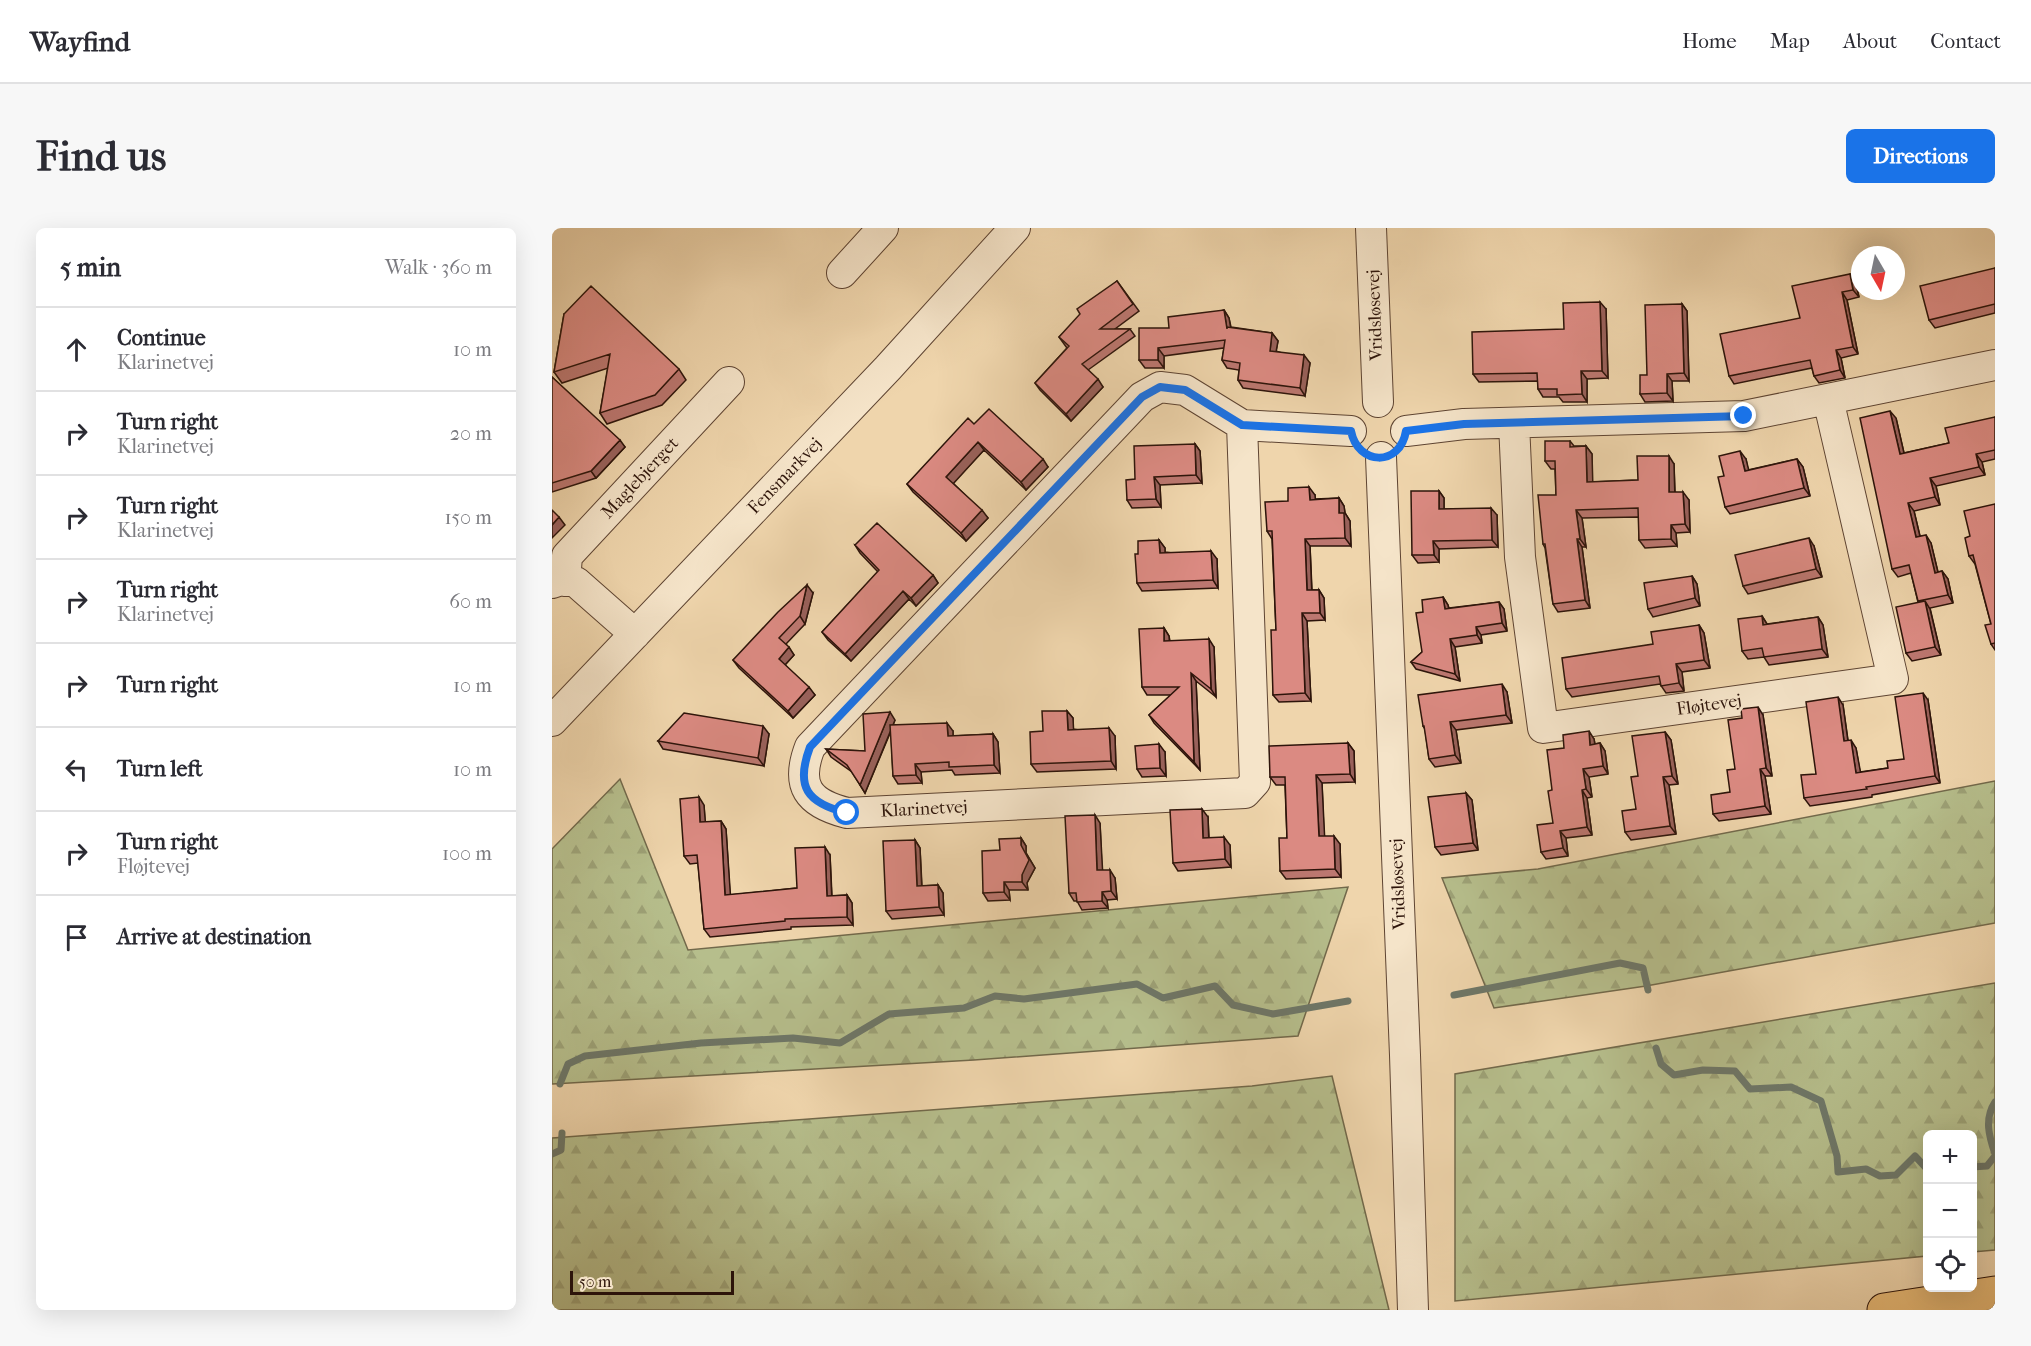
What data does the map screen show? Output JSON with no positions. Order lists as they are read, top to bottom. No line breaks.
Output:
{"streets":{"street":["Vridsløsevej","Fensmarkvej","Maglebjerget","Fløjtevej","Klarinetvej"]},"crossings":[["Vridsløsevej","Klarinetvej"],["Fensmarkvej","Maglebjerget"]],"scale_bar":"50 m","north":"bottom","page":{"header":"Wayfind","nav":["Home","Map","About","Contact"],"buttons":"Directions","title":"Find us","heading":["5 min","Walk · 360 m"],"list":[["Continue","Klarinetvej","10 m"],["Turn right","Klarinetvej","20 m"],["Turn right","Klarinetvej","150 m"],["Turn right","Klarinetvej","60 m"],["Turn right","10 m"],["Turn left","10 m"],["Turn right","Fløjtevej","100 m"],"Arrive at destination"],"map_buttons":["+","−"],"scale":"50 m"}}
